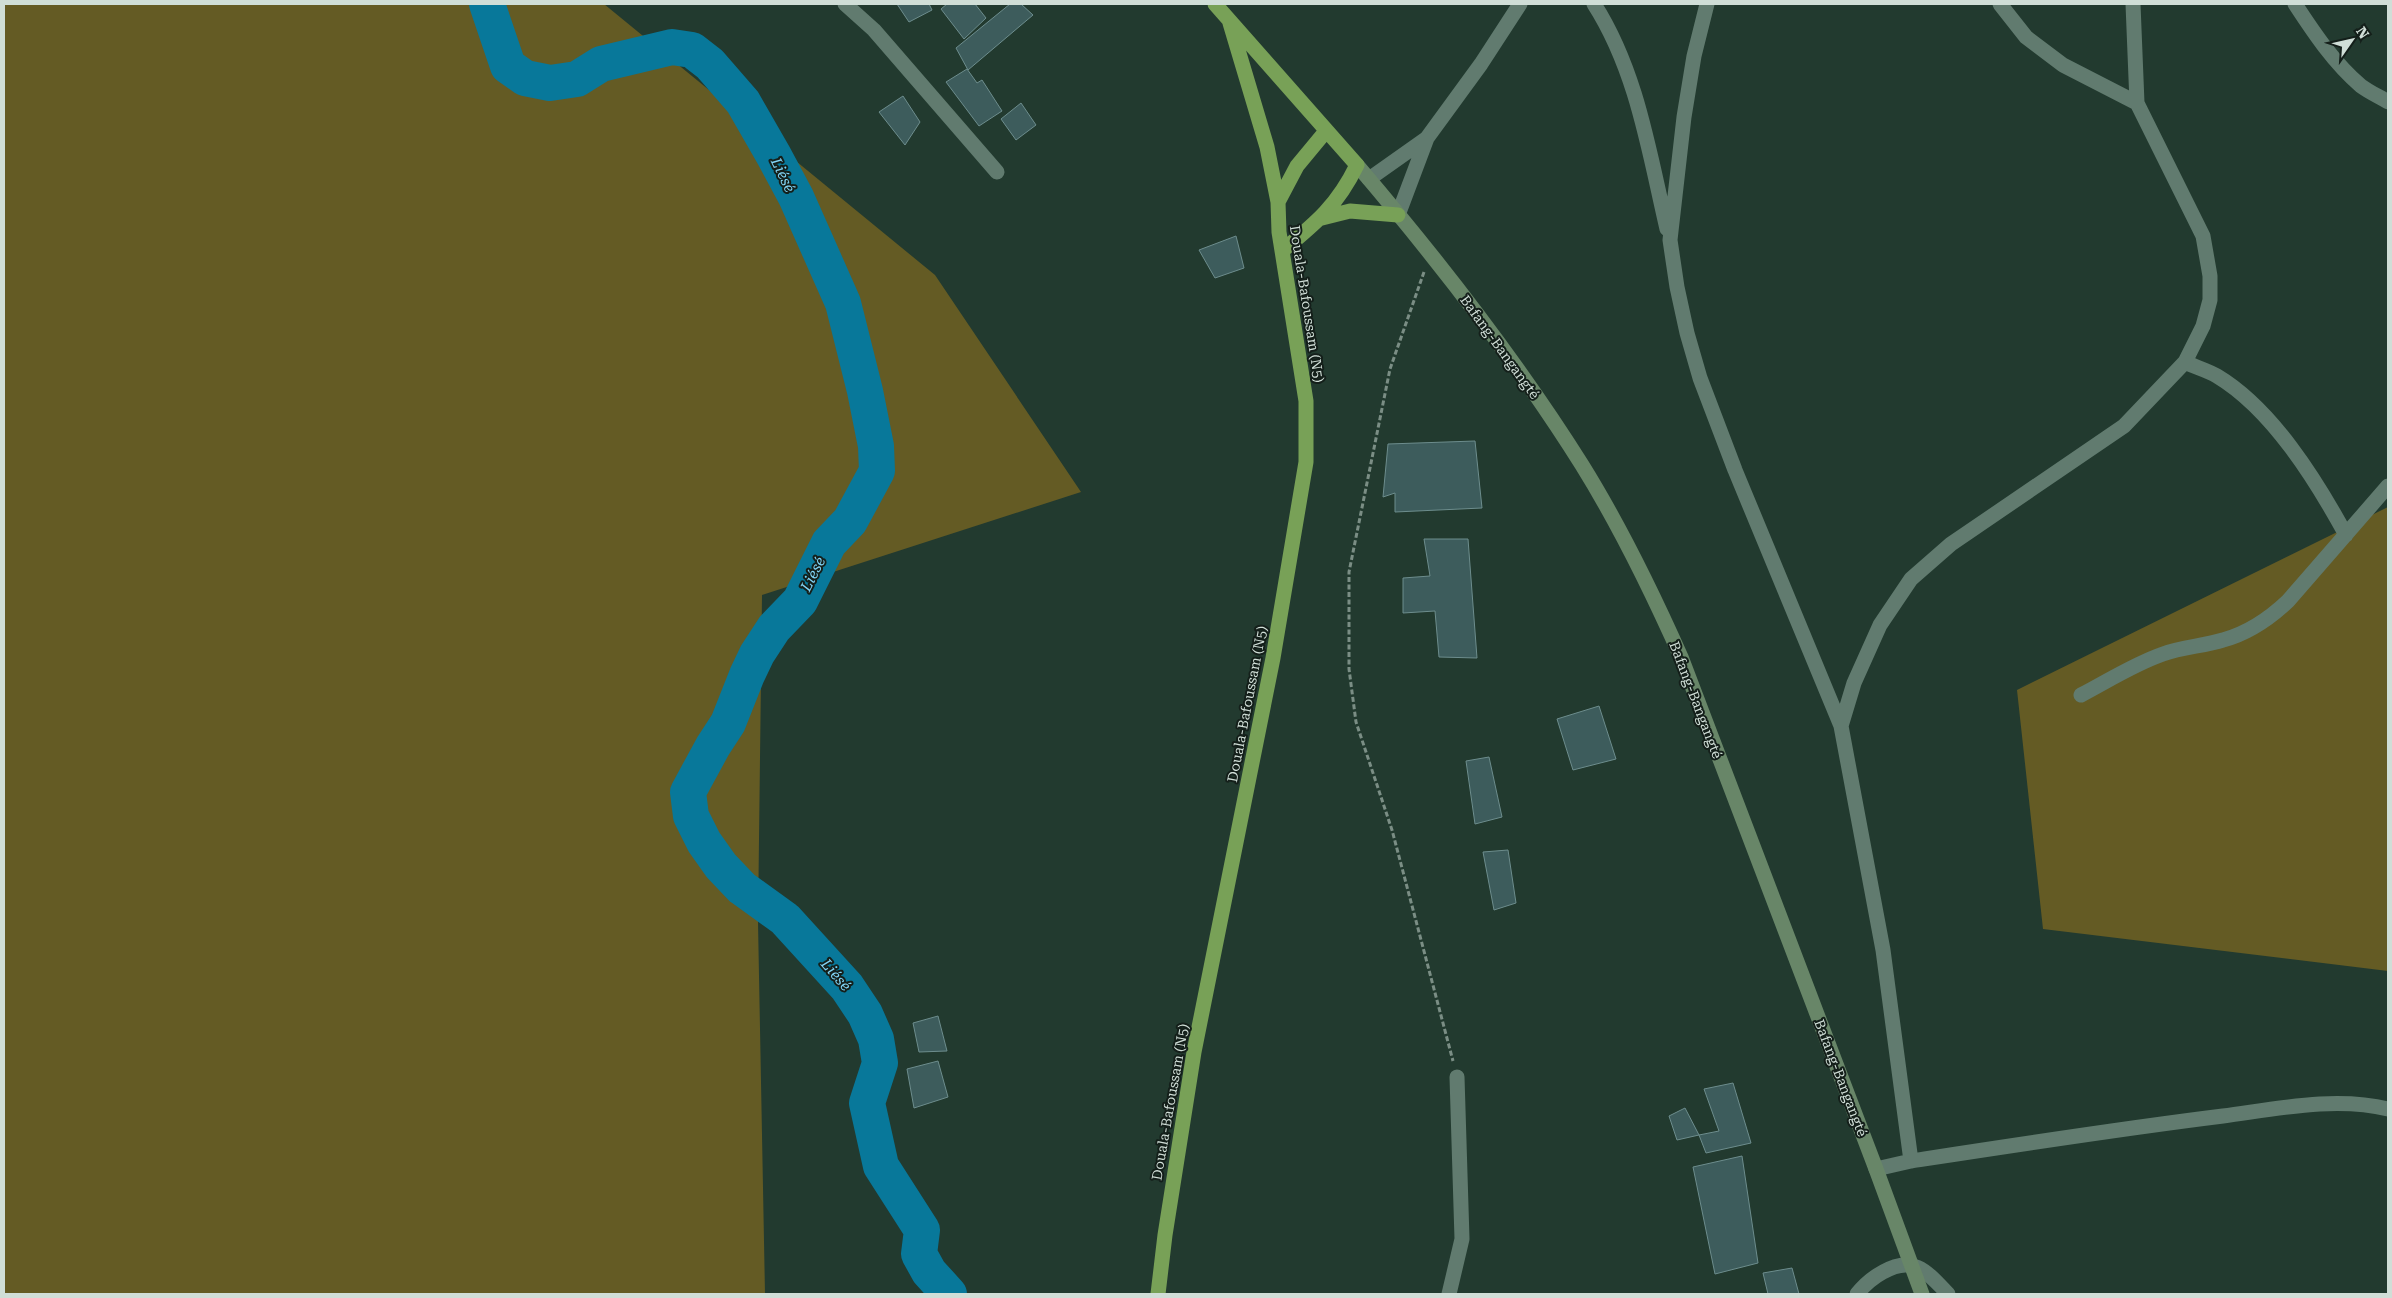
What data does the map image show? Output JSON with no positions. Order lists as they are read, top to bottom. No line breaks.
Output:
{"streets":{"highway":["Douala-Bafoussam (N5)"],"street":["Bafang-Bangangté"]},"water":["Liésé"],"north":"top right"}
